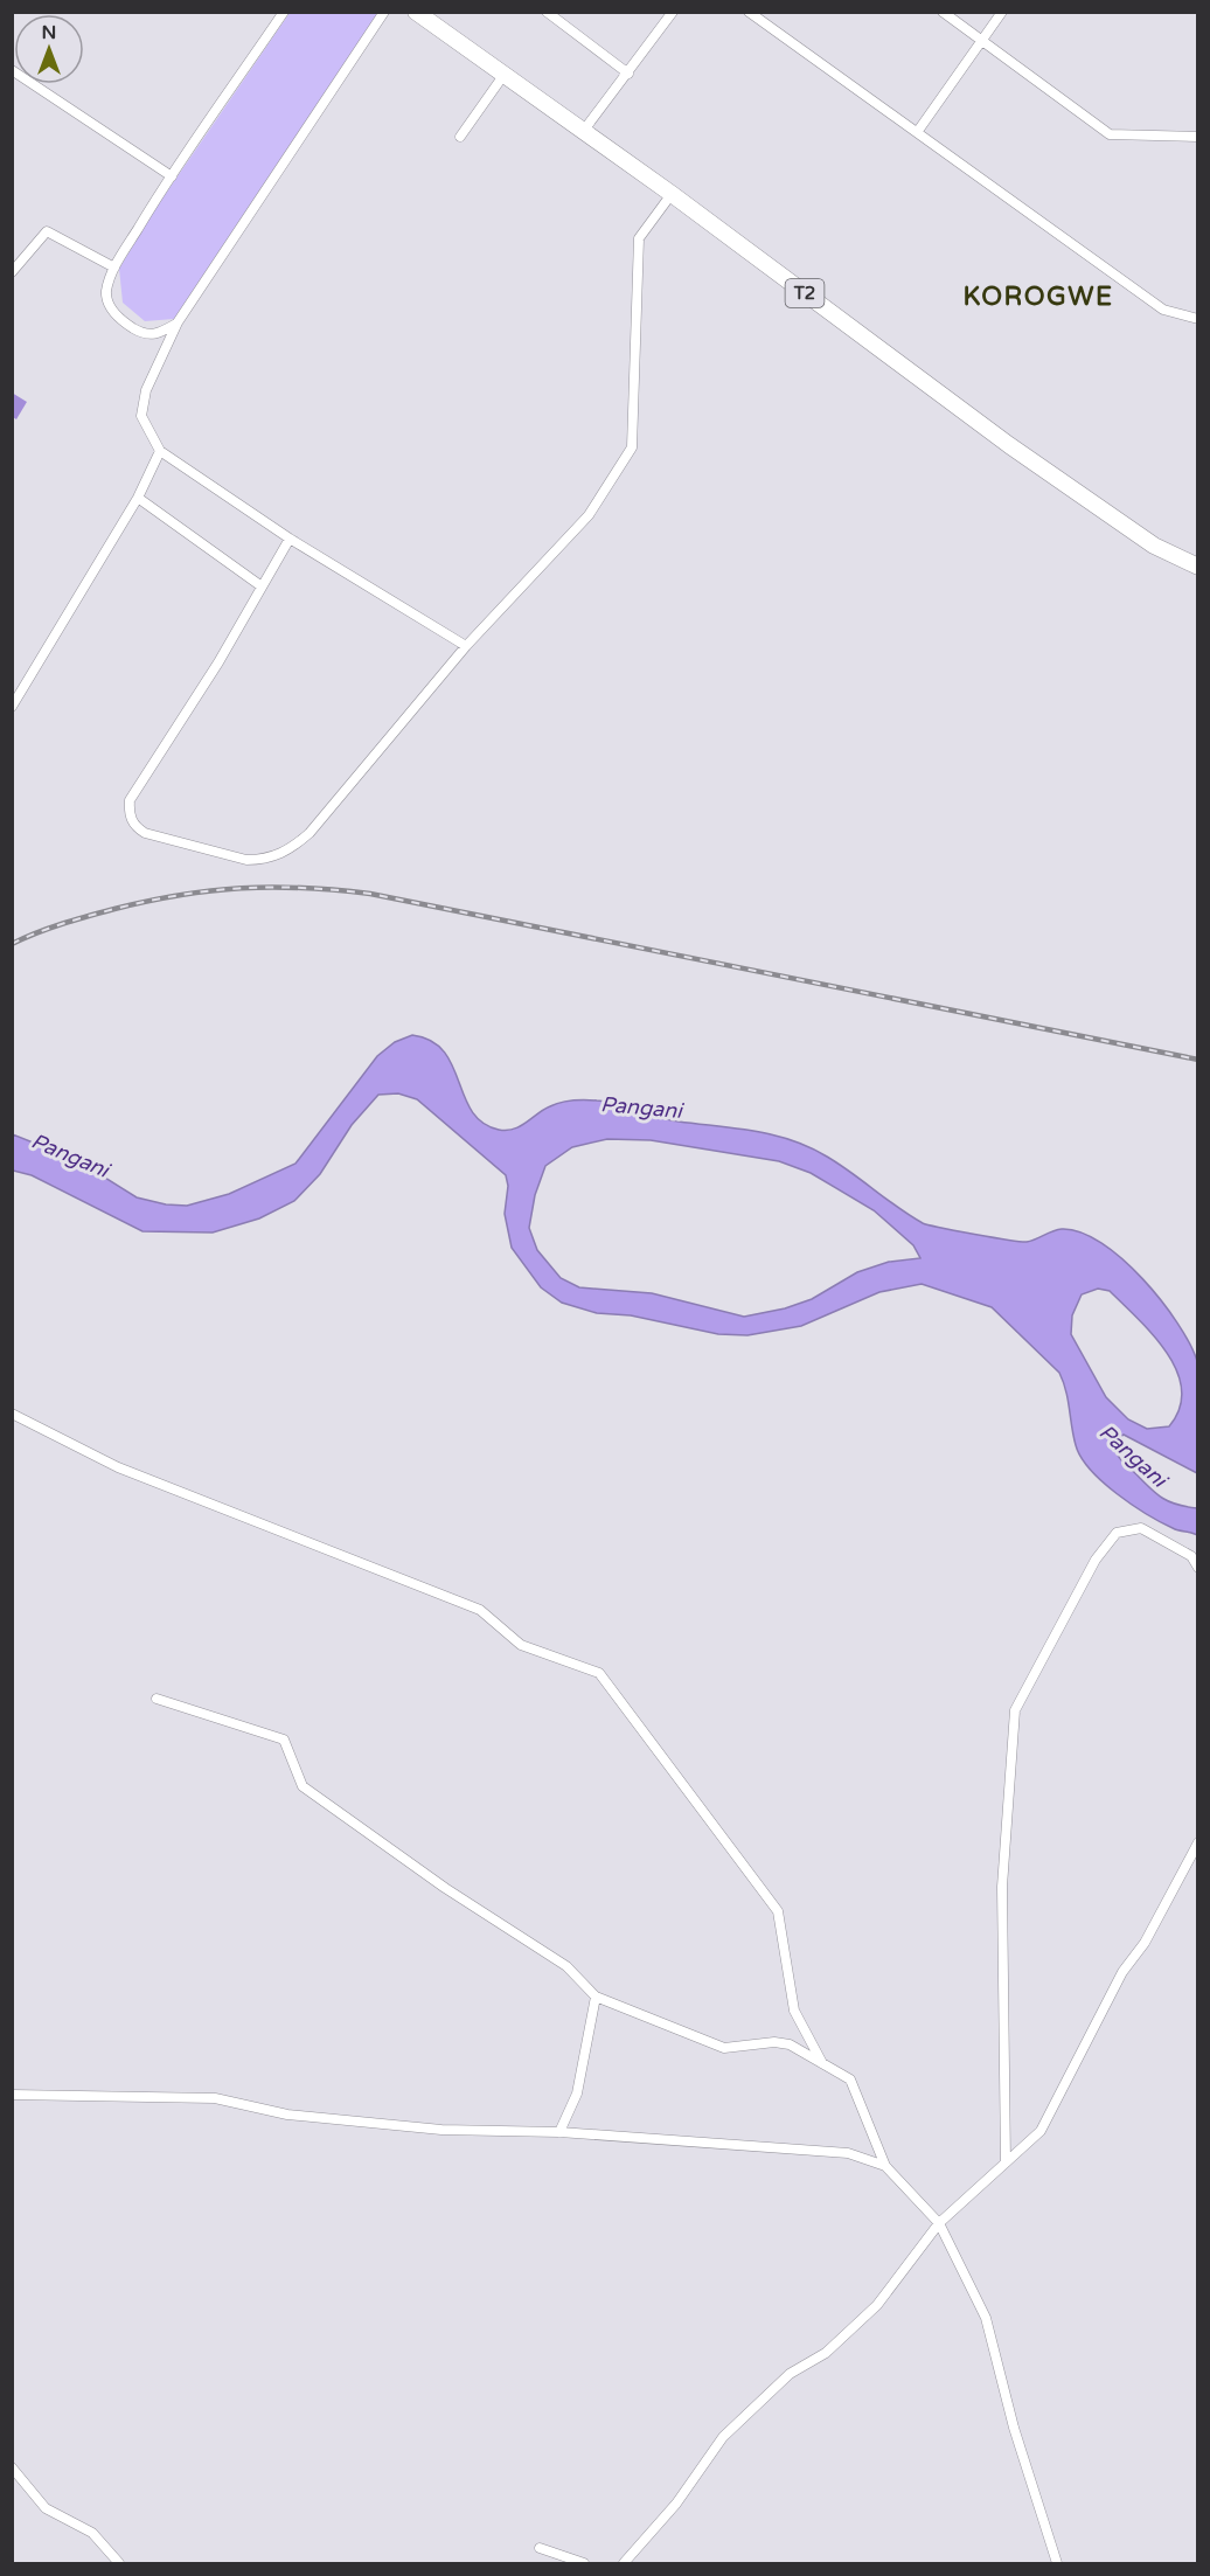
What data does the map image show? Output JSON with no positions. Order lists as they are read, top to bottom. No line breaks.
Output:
{"streets":{"highway":["T2"]},"districts":["KOROGWE"],"water":["Pangani"],"north":"top"}
